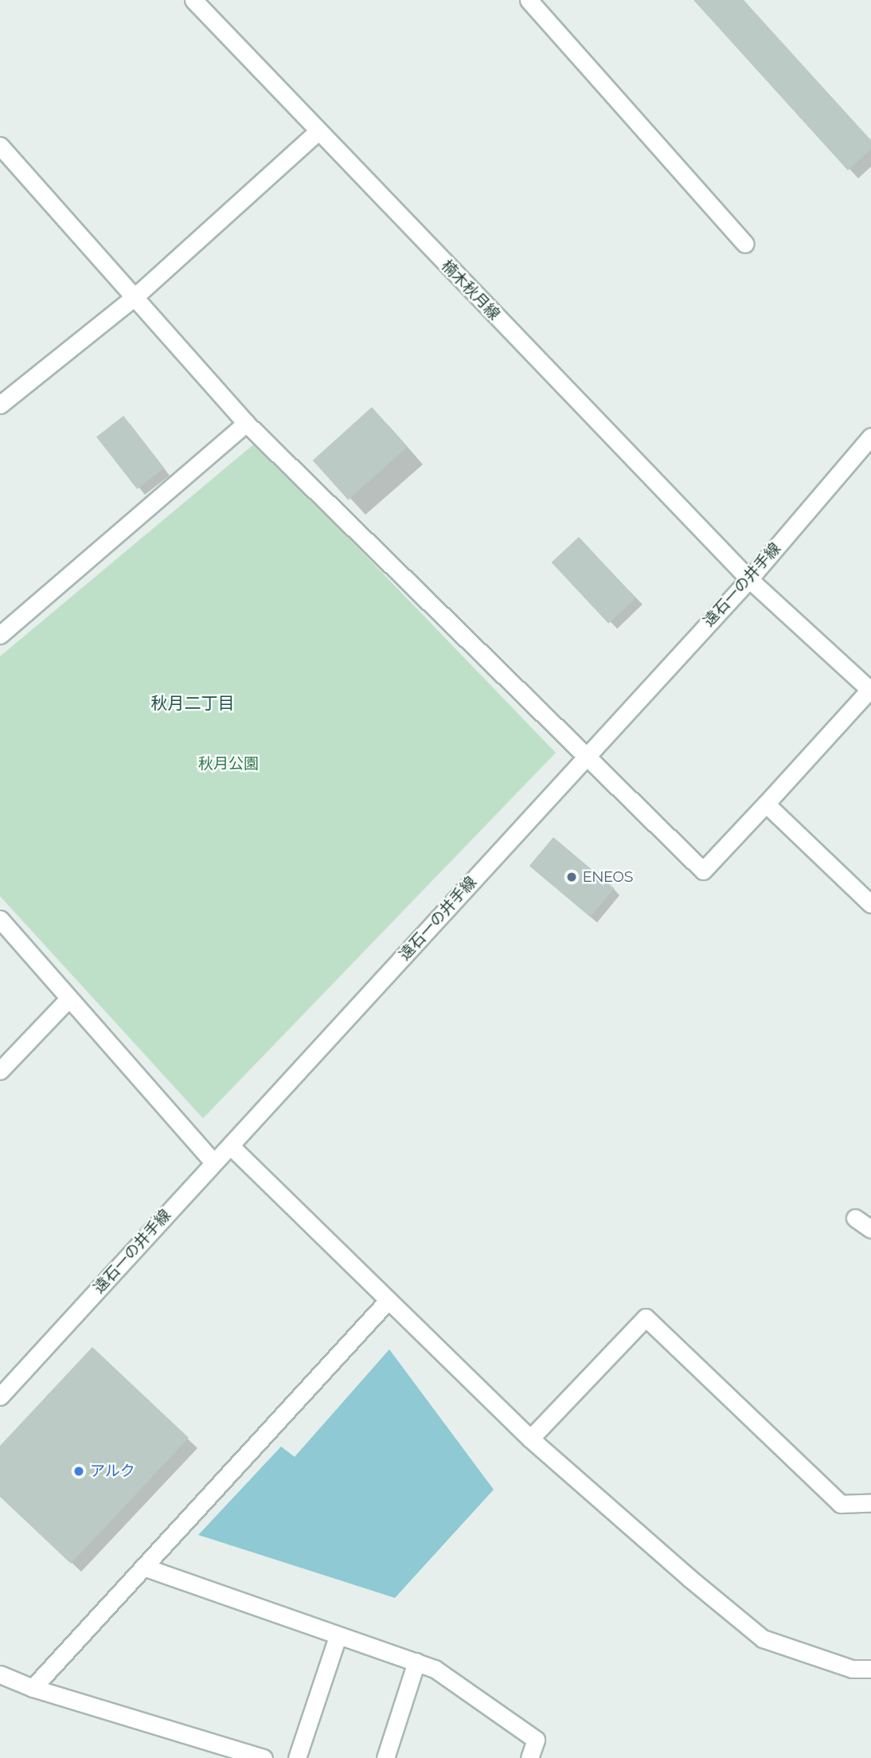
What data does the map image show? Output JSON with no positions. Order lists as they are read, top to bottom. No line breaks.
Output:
{"streets":{"street":["楠木秋月線","遠石一の井手線"]},"crossings":[["楠木秋月線","遠石一の井手線"]],"districts":["秋月二丁目"],"parks":["秋月公園"],"places":["ENEOS","アルク"]}
